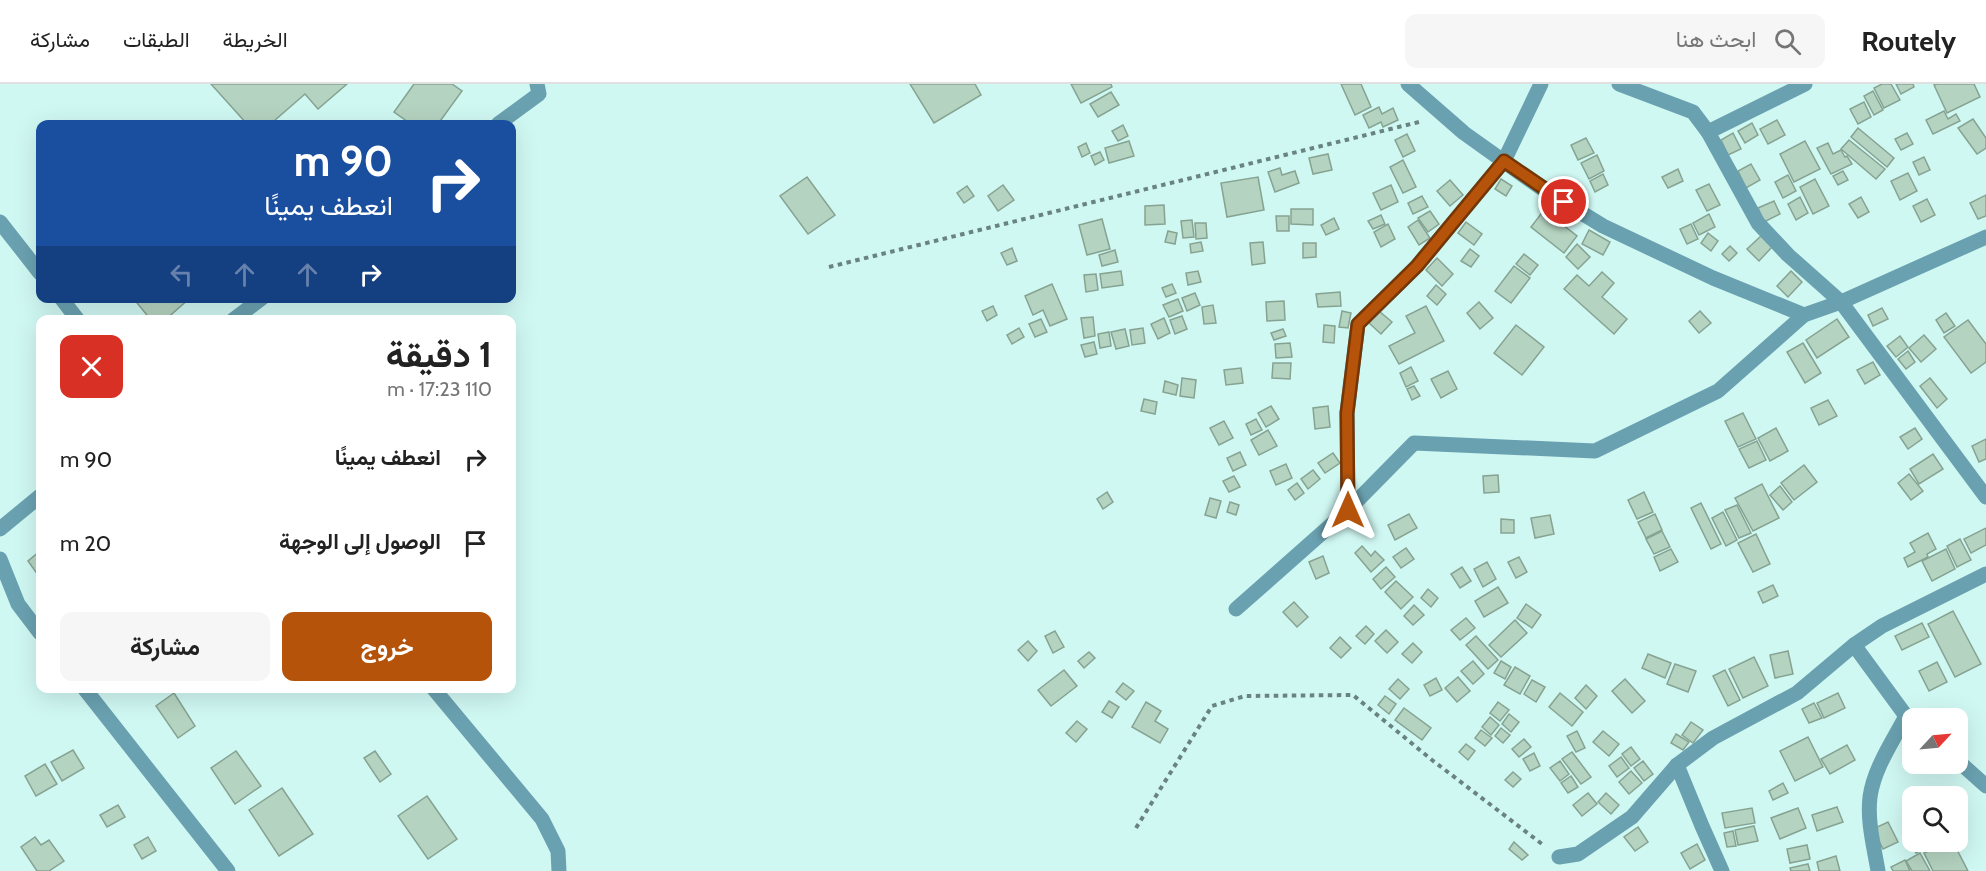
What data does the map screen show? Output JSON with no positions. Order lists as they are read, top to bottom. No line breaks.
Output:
{"north":"top right","page":{"header":"Routely","search":"ابحث هنا","nav":["الخريطة","الطبقات","مشاركة"],"turn":["90 m","انعطف يمينًا"],"heading":["1 دقيقة","110 m · 17:23"],"list":[{"name":"انعطف يمينًا","value":"90 m"},{"name":"الوصول إلى الوجهة","value":"20 m"}],"buttons":["خروج","مشاركة"]}}
